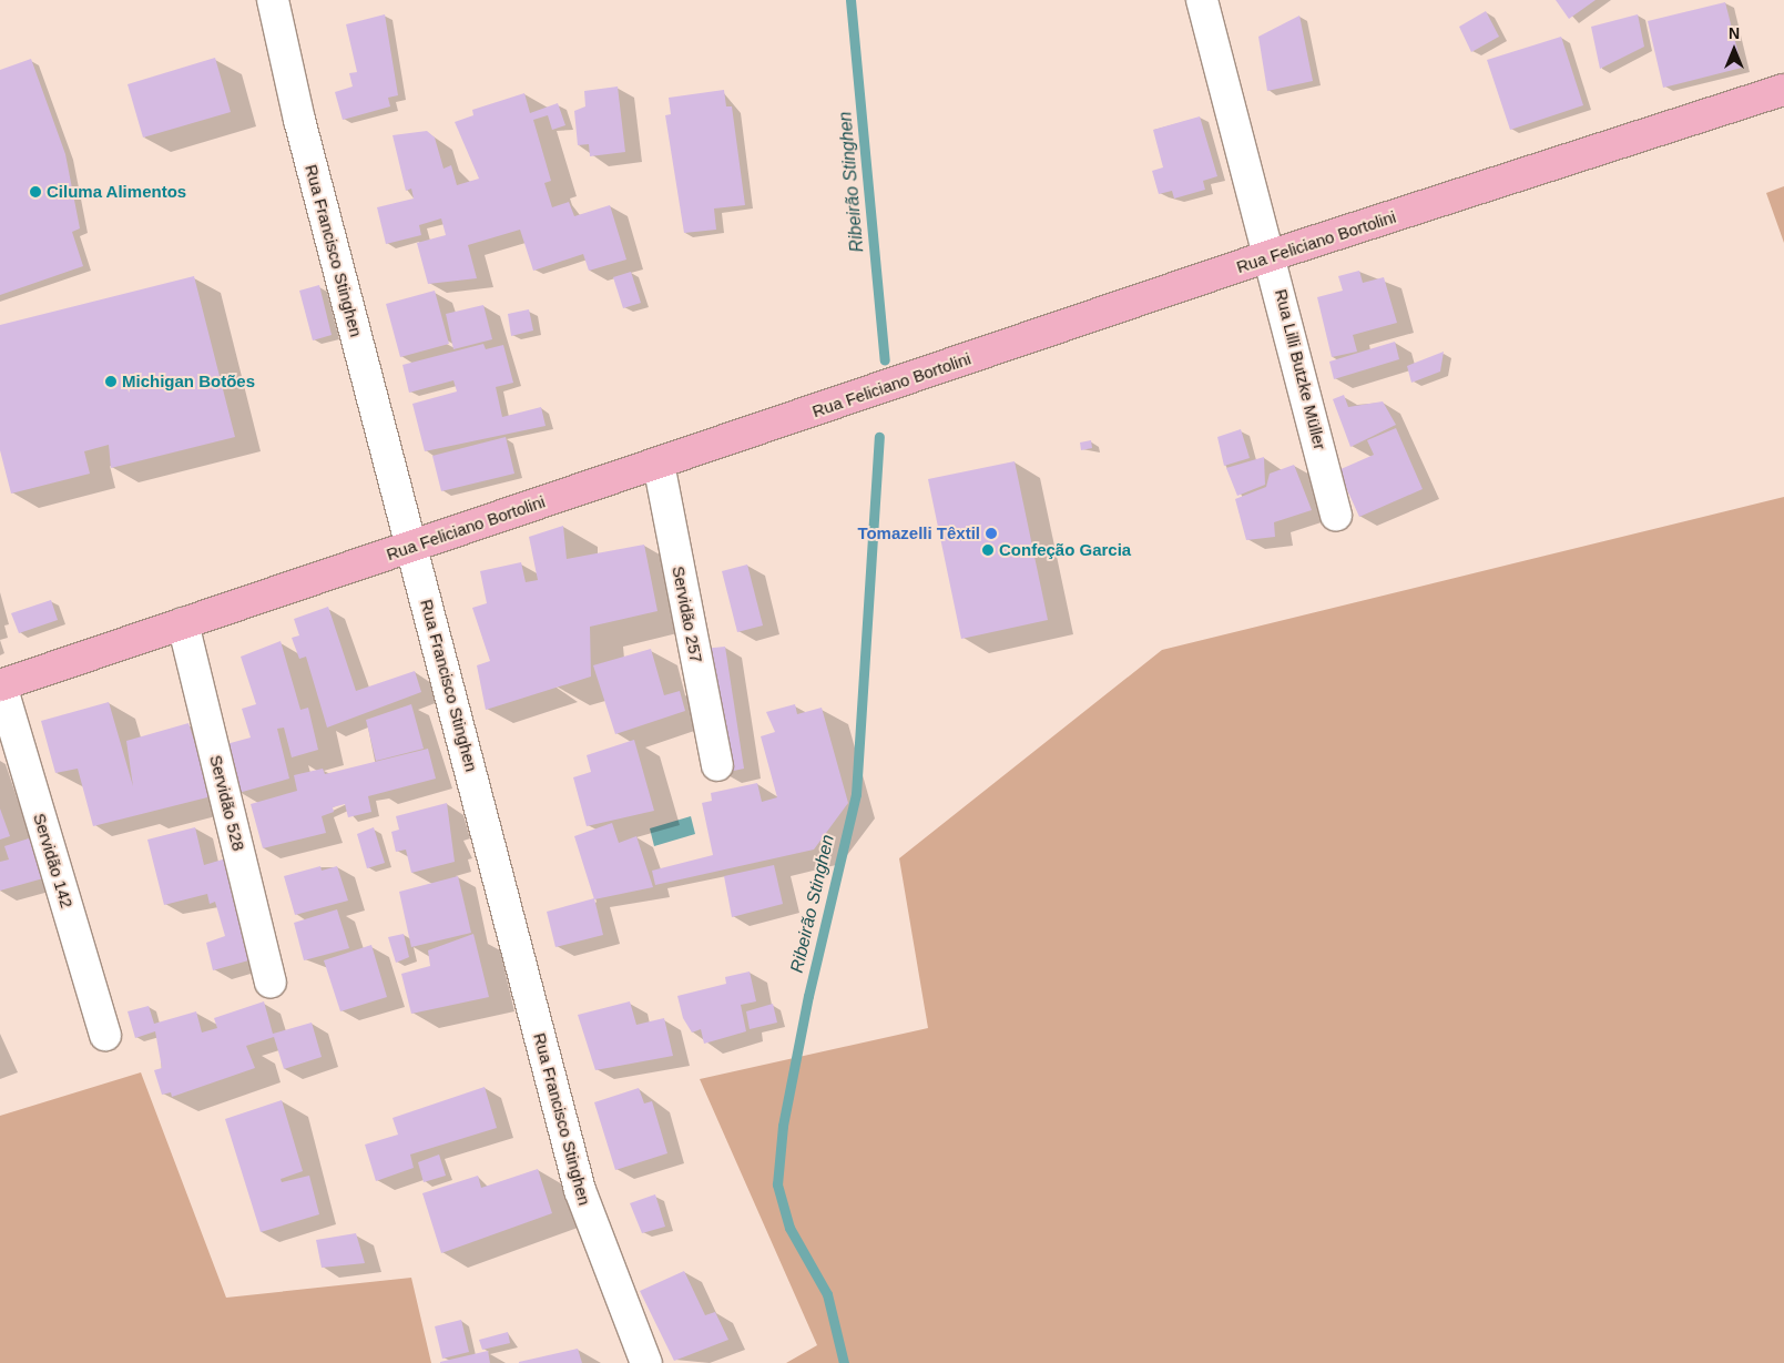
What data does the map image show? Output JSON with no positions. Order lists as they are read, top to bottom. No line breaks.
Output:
{"streets":{"main road":["Rua Feliciano Bortolini"],"street":["Rua Francisco Stinghen","Rua Lilli Butzke Müller","Servidão 257","Servidão 528","Servidão 142"]},"crossings":[["Rua Feliciano Bortolini","Rua Francisco Stinghen"],["Rua Feliciano Bortolini","Rua Lilli Butzke Müller"],["Rua Feliciano Bortolini","Servidão 257"],["Rua Feliciano Bortolini","Servidão 528"],["Rua Feliciano Bortolini","Servidão 142"]],"water":["Ribeirão Stinghen"],"places":["Ciluma Alimentos","Michigan Botões","Tomazelli Têxtil","Confeção Garcia"],"north":"top"}
